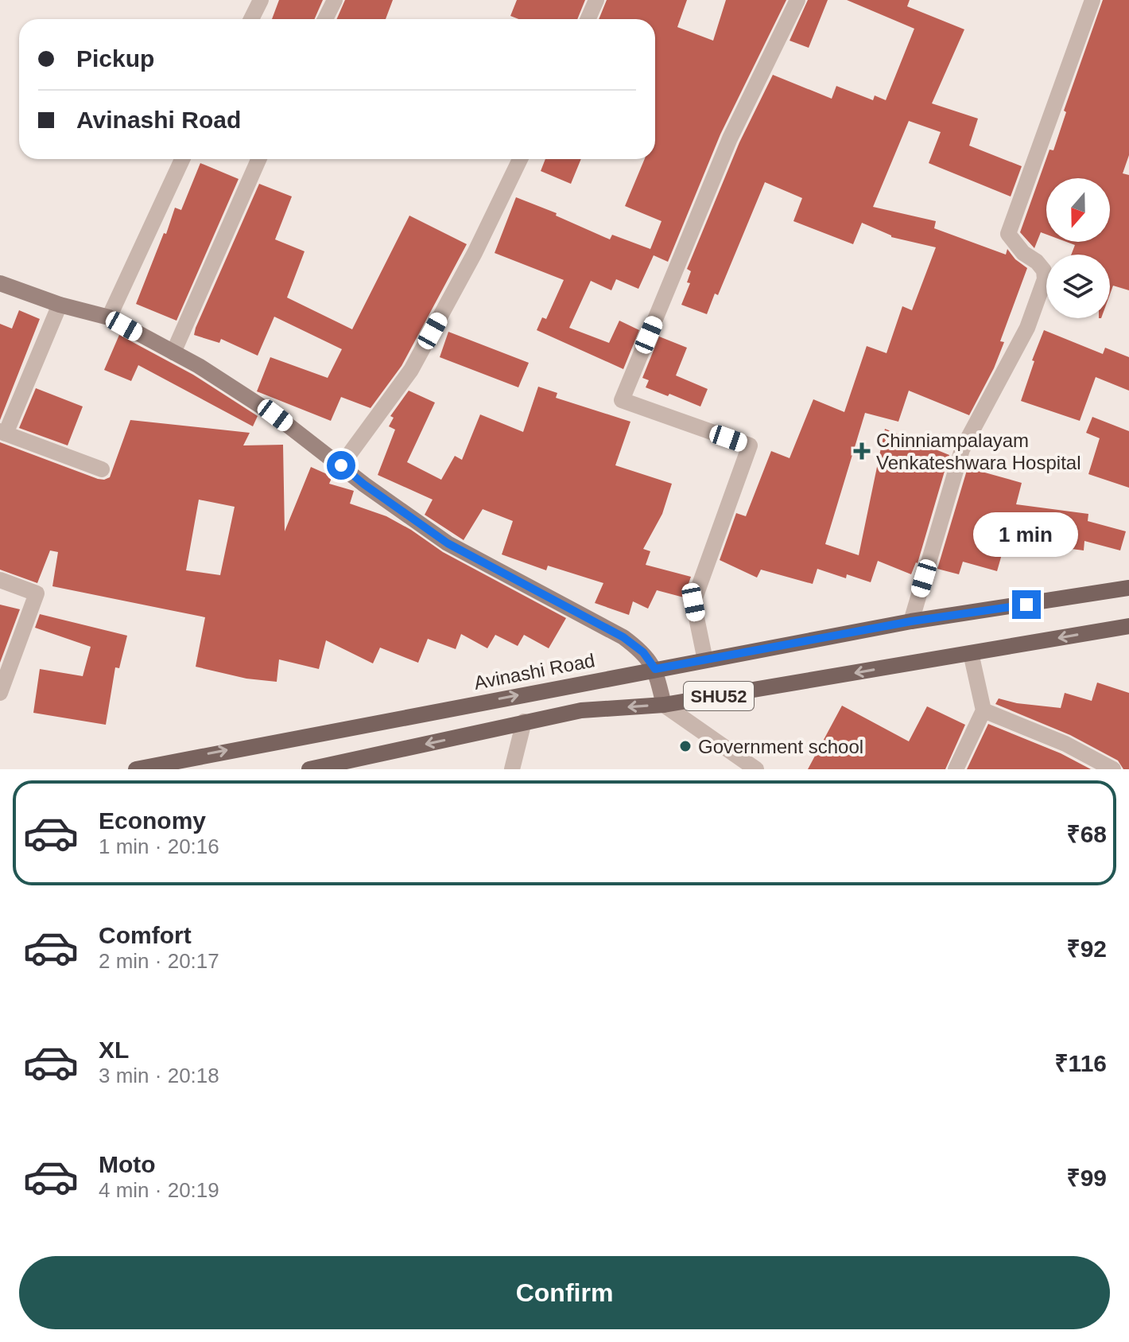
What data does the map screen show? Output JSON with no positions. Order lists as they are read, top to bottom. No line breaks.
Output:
{"streets":{"main road":["Avinashi Road","SHU52"]},"places":{"health":["Chinniampalayam Venkateshwara Hospital"],"other":["Government school"]},"north":"bottom","page":{"banner":["Pickup","Avinashi Road"],"bubble":"1 min","list":[{"name":"Economy","note":"1 min · 20:16","value":"₹68"},{"name":"Comfort","note":"2 min · 20:17","value":"₹92"},{"name":"XL","note":"3 min · 20:18","value":"₹116"},{"name":"Moto","note":"4 min · 20:19","value":"₹99"}],"buttons":"Confirm"}}
